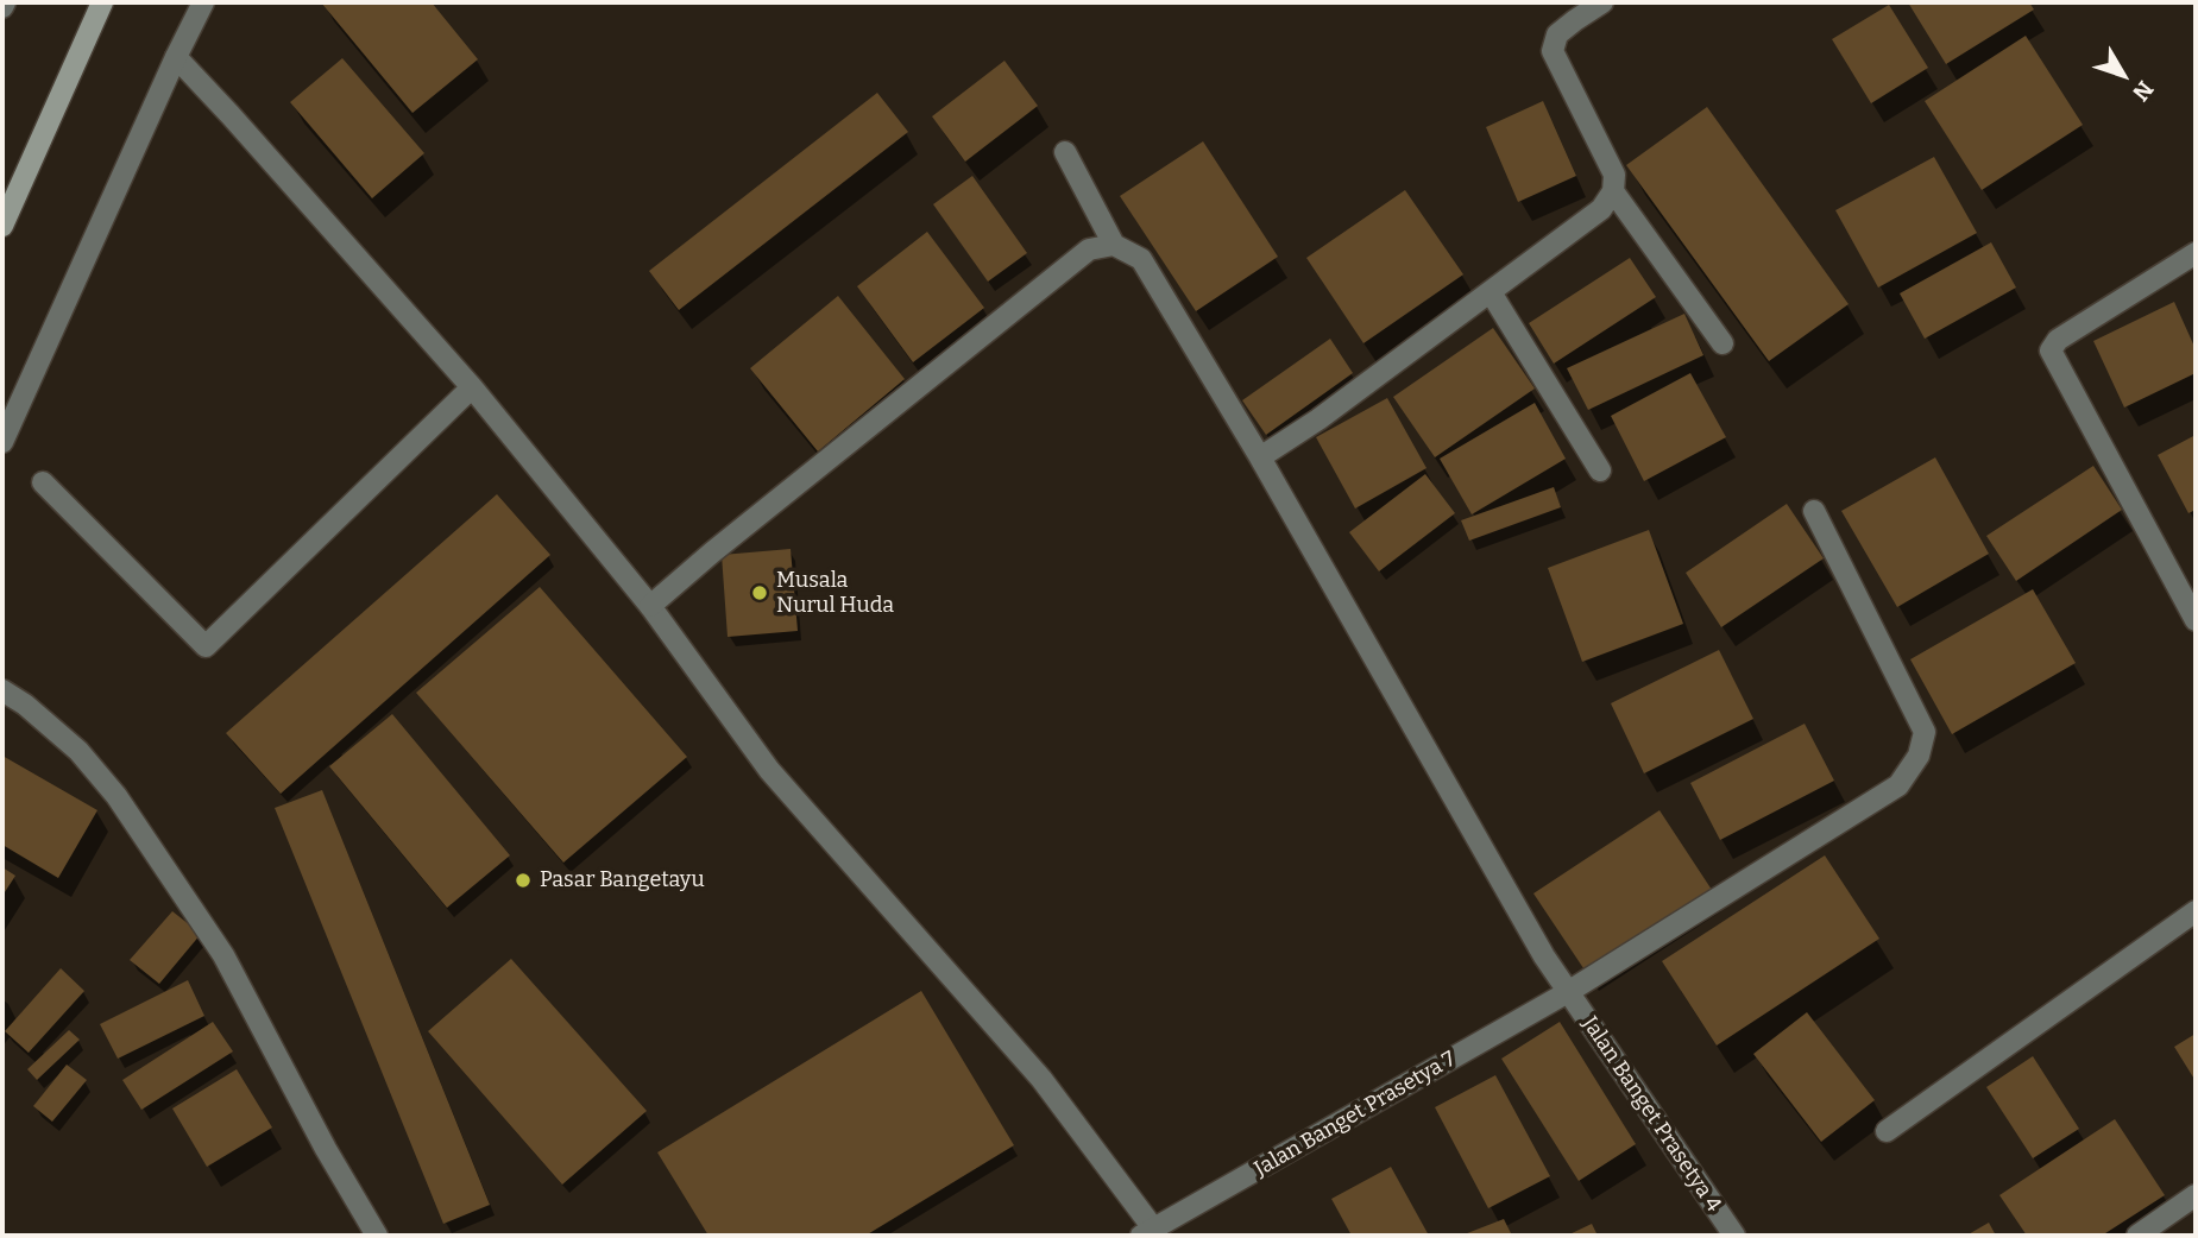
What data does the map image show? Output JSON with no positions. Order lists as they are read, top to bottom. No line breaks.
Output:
{"streets":{"street":["Jalan Banget Prasetya 7","Jalan Banget Prasetya 4"]},"crossings":[["Jalan Banget Prasetya 7","Jalan Banget Prasetya 4"]],"places":["Musala Nurul Huda","Pasar Bangetayu"],"north":"bottom right"}
